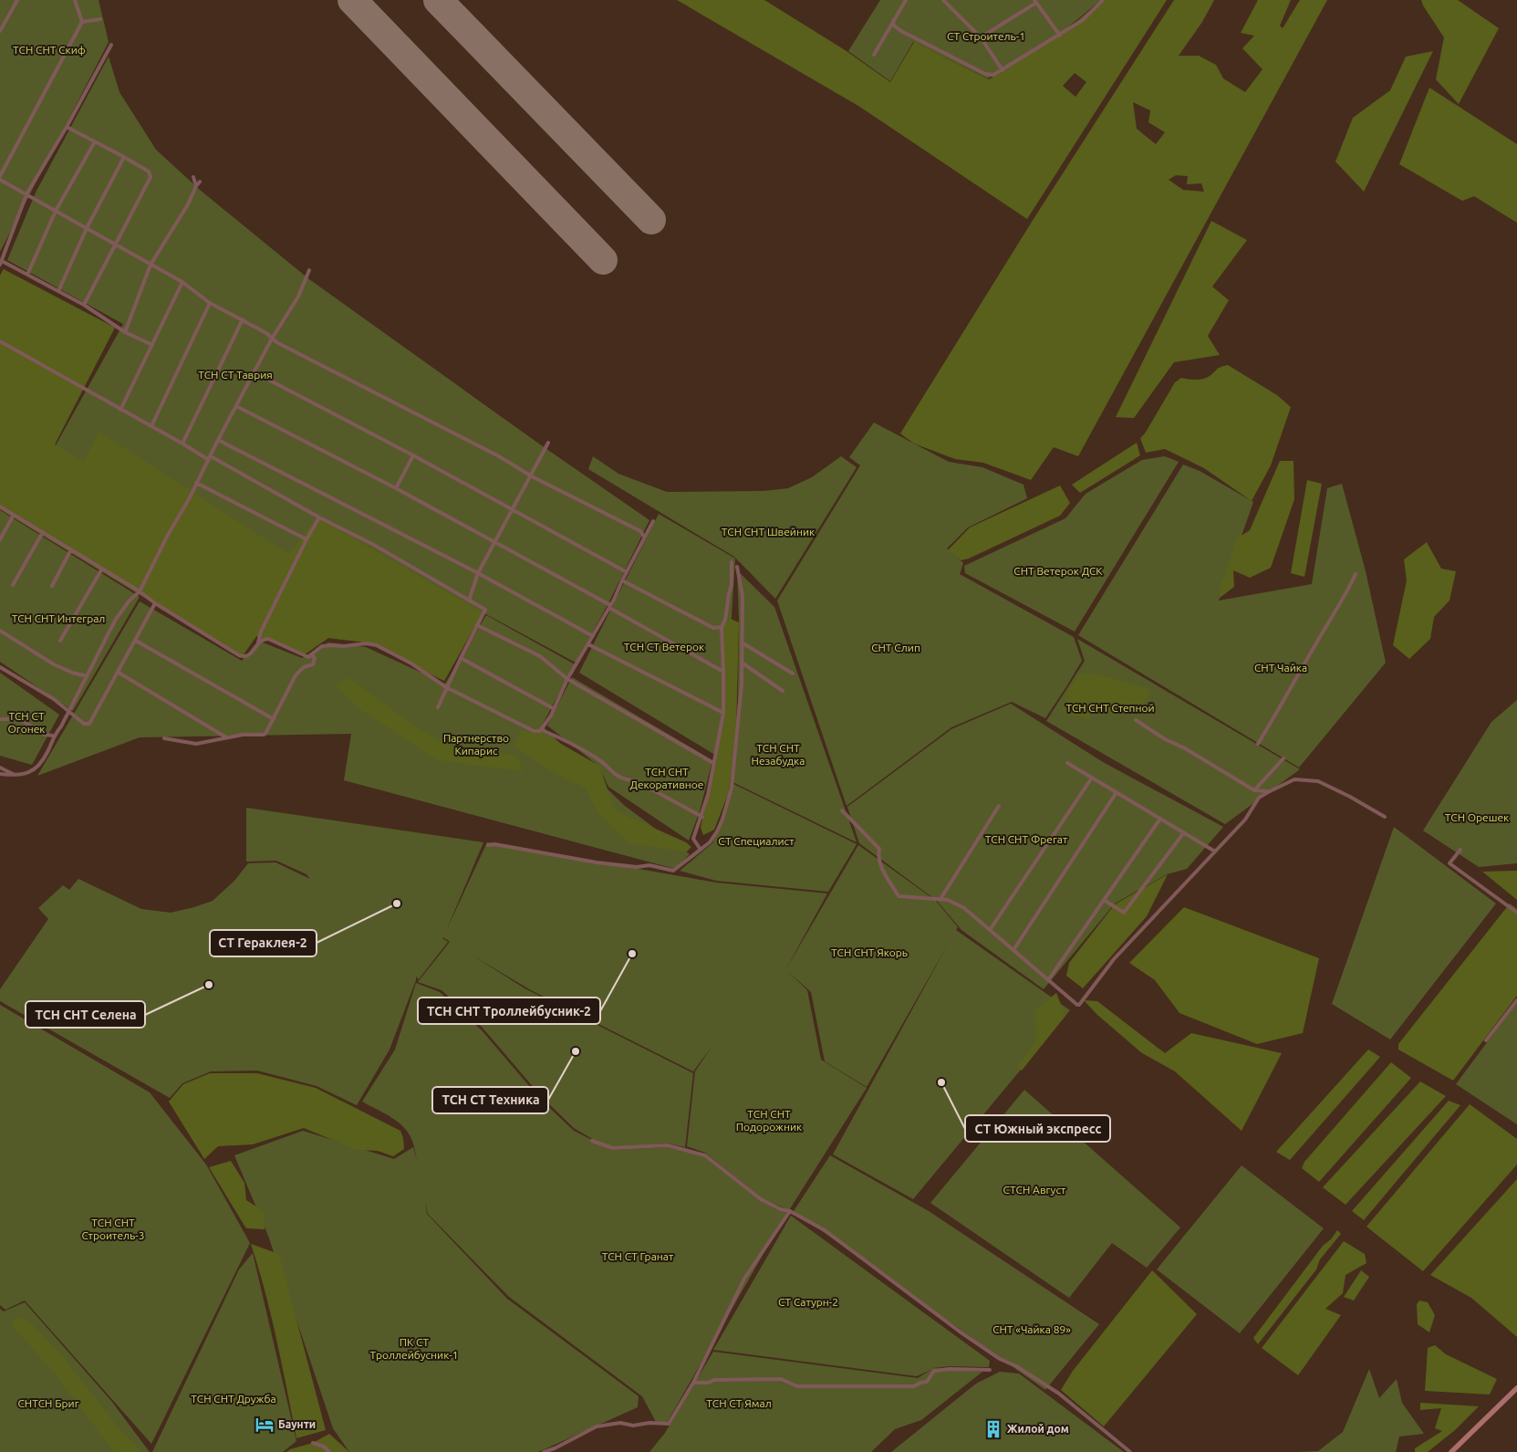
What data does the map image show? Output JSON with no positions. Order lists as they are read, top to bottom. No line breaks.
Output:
{"parks":["СТ Строитель-1","ТСН СНТ Скиф","ТСН СТ Таврия","ТСН СНТ Швейник","СНТ Ветерок ДСК","ТСН СНТ Интеграл","ТСН СТ Ветерок","СНТ Слип","СНТ Чайка","ТСН СНТ Степной","ТСН СТ Огонек","Партнерство Кипарис","ТСН СНТ Незабудка","ТСН СНТ Декоративное","ТСН Орешек","ТСН СНТ Фрегат","СТ Специалист","ТСН СНТ Якорь","ТСН СНТ Подорожник","СТСН Август","ТСН СНТ Строитель-3","ТСН СТ Гранат","СТ Сатурн-2","СНТ «Чайка 89»","ПК СТ Троллейбусник-1","ТСН СНТ Дружба","СНТСН Бриг","ТСН СТ Ямал"],"places":{"other":["СТ Гераклея-2","ТСН СНТ Троллейбусник-2","ТСН СНТ Селена","ТСН СТ Техника","СТ Южный экспресс"],"hotel":["Баунти"],"building":["Жилой дом"]}}
